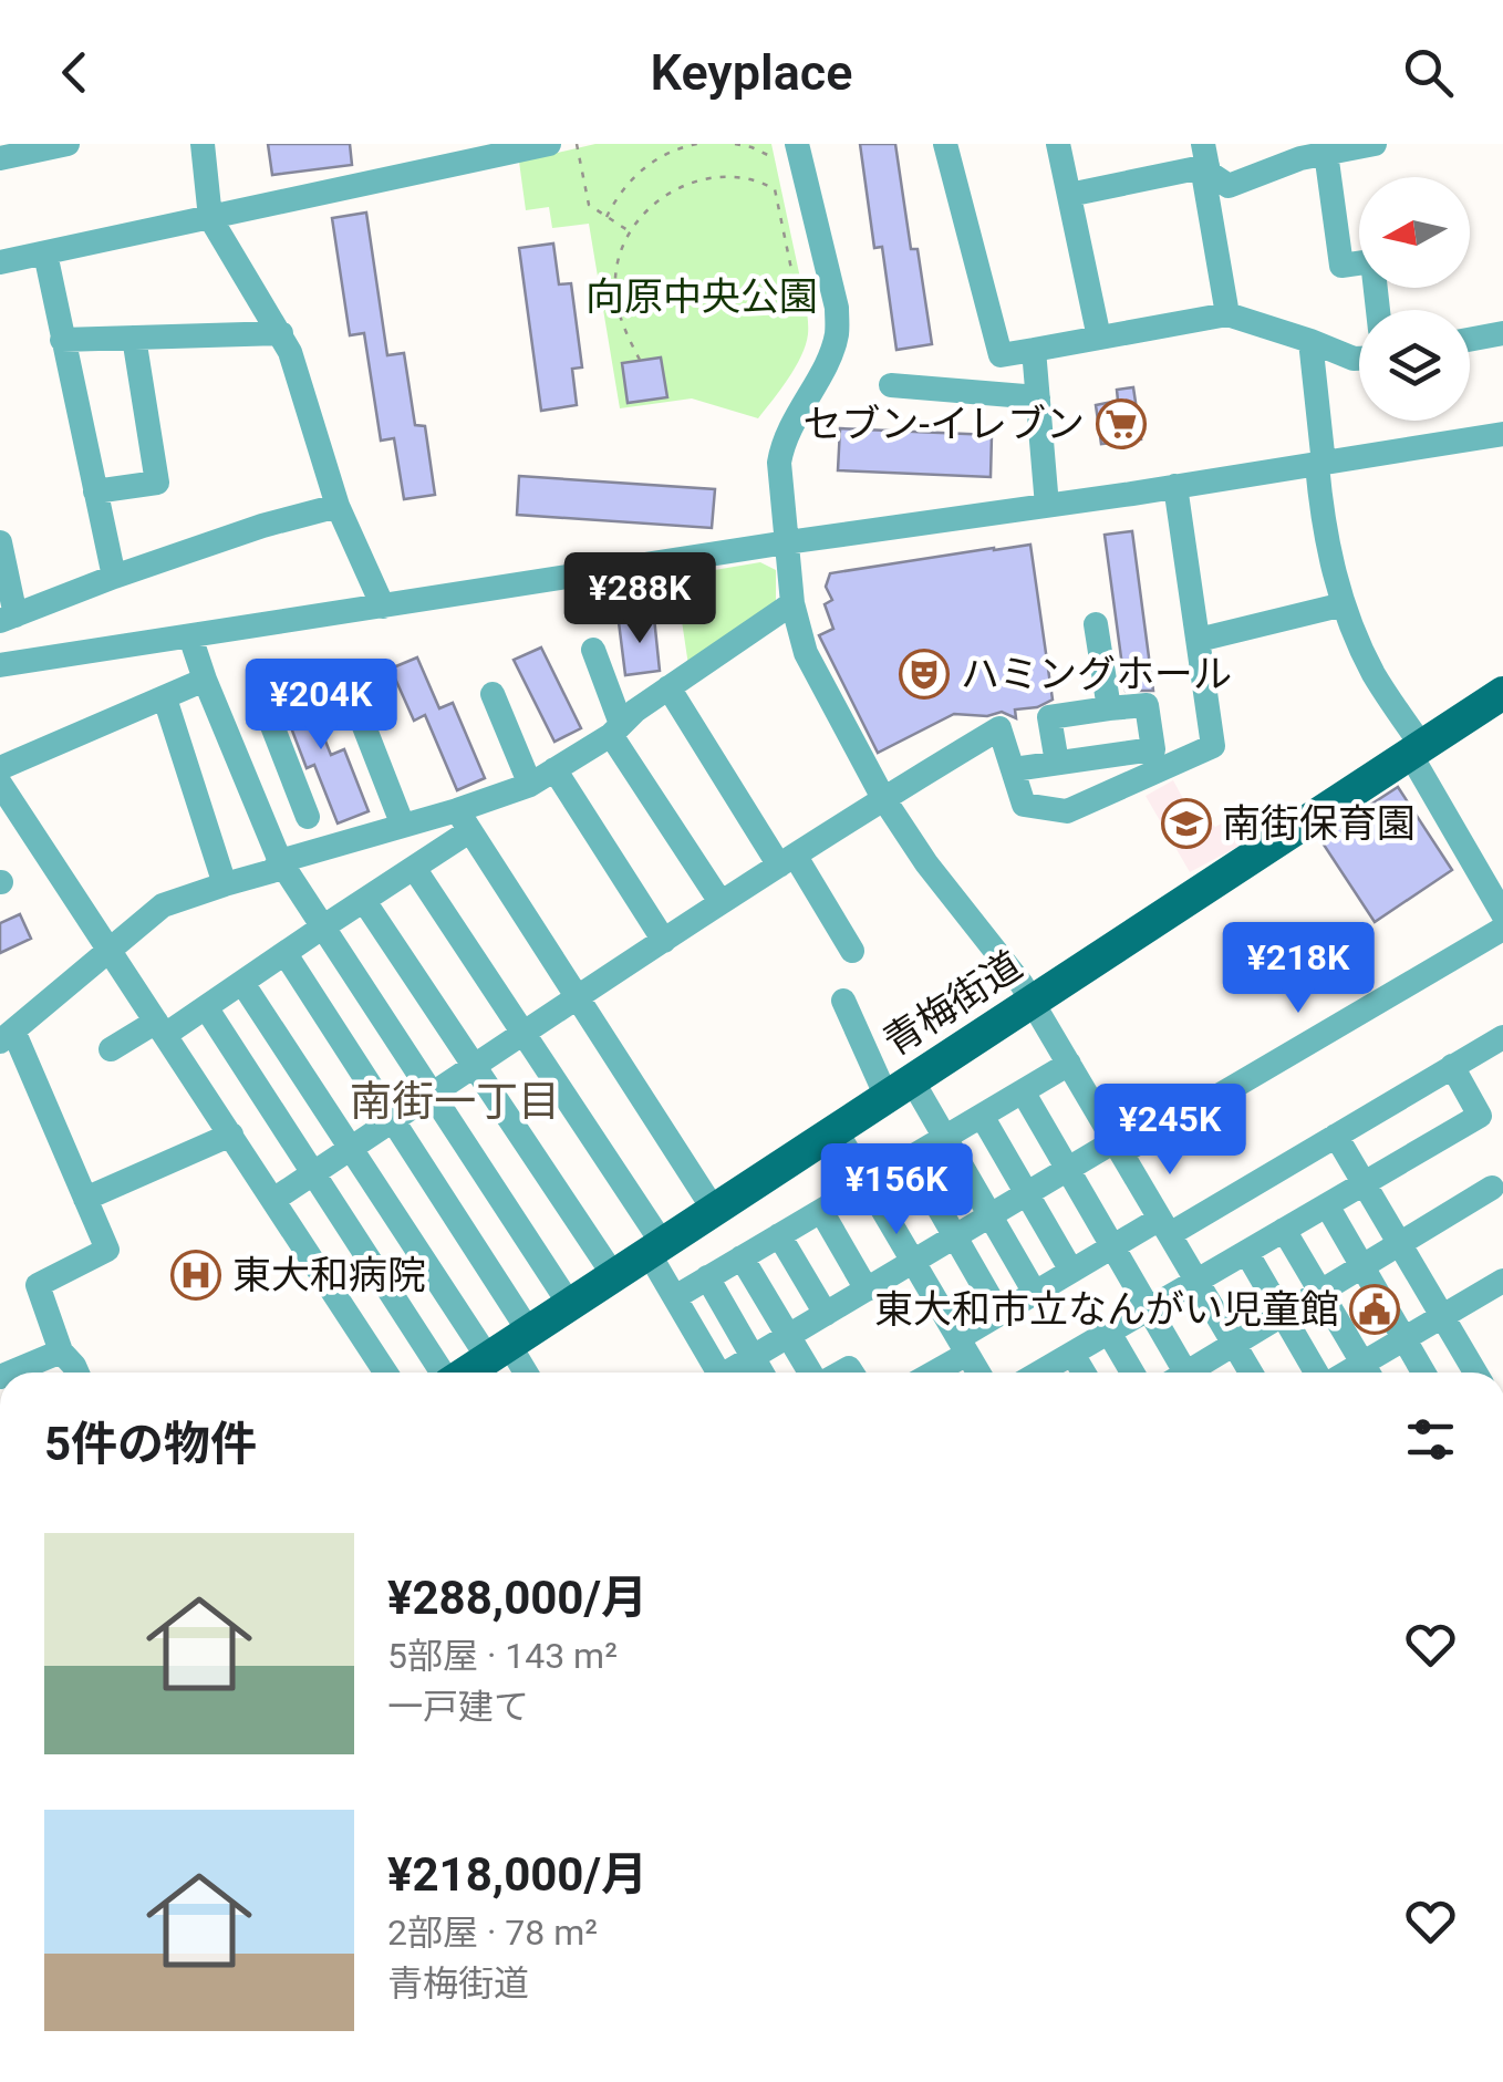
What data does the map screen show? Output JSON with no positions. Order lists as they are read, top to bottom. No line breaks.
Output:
{"streets":{"main road":["青梅街道"]},"districts":["南街一丁目"],"parks":["向原中央公園"],"places":{"supermarket":["セブン-イレブン"],"theatre":["ハミングホール"],"school or university":["南街保育園"],"hospital":["東大和病院"],"public building":["東大和市立なんがい児童館"]},"north":"left","page":{"header":"Keyplace","price":["¥288K","¥204K","¥218K","¥245K","¥156K"],"heading":"5件の物件","list":[{"name":"¥288,000/月","note":"5部屋 · 143 m² · 一戸建て"},{"name":"¥218,000/月","note":"2部屋 · 78 m² · 青梅街道"}]}}
